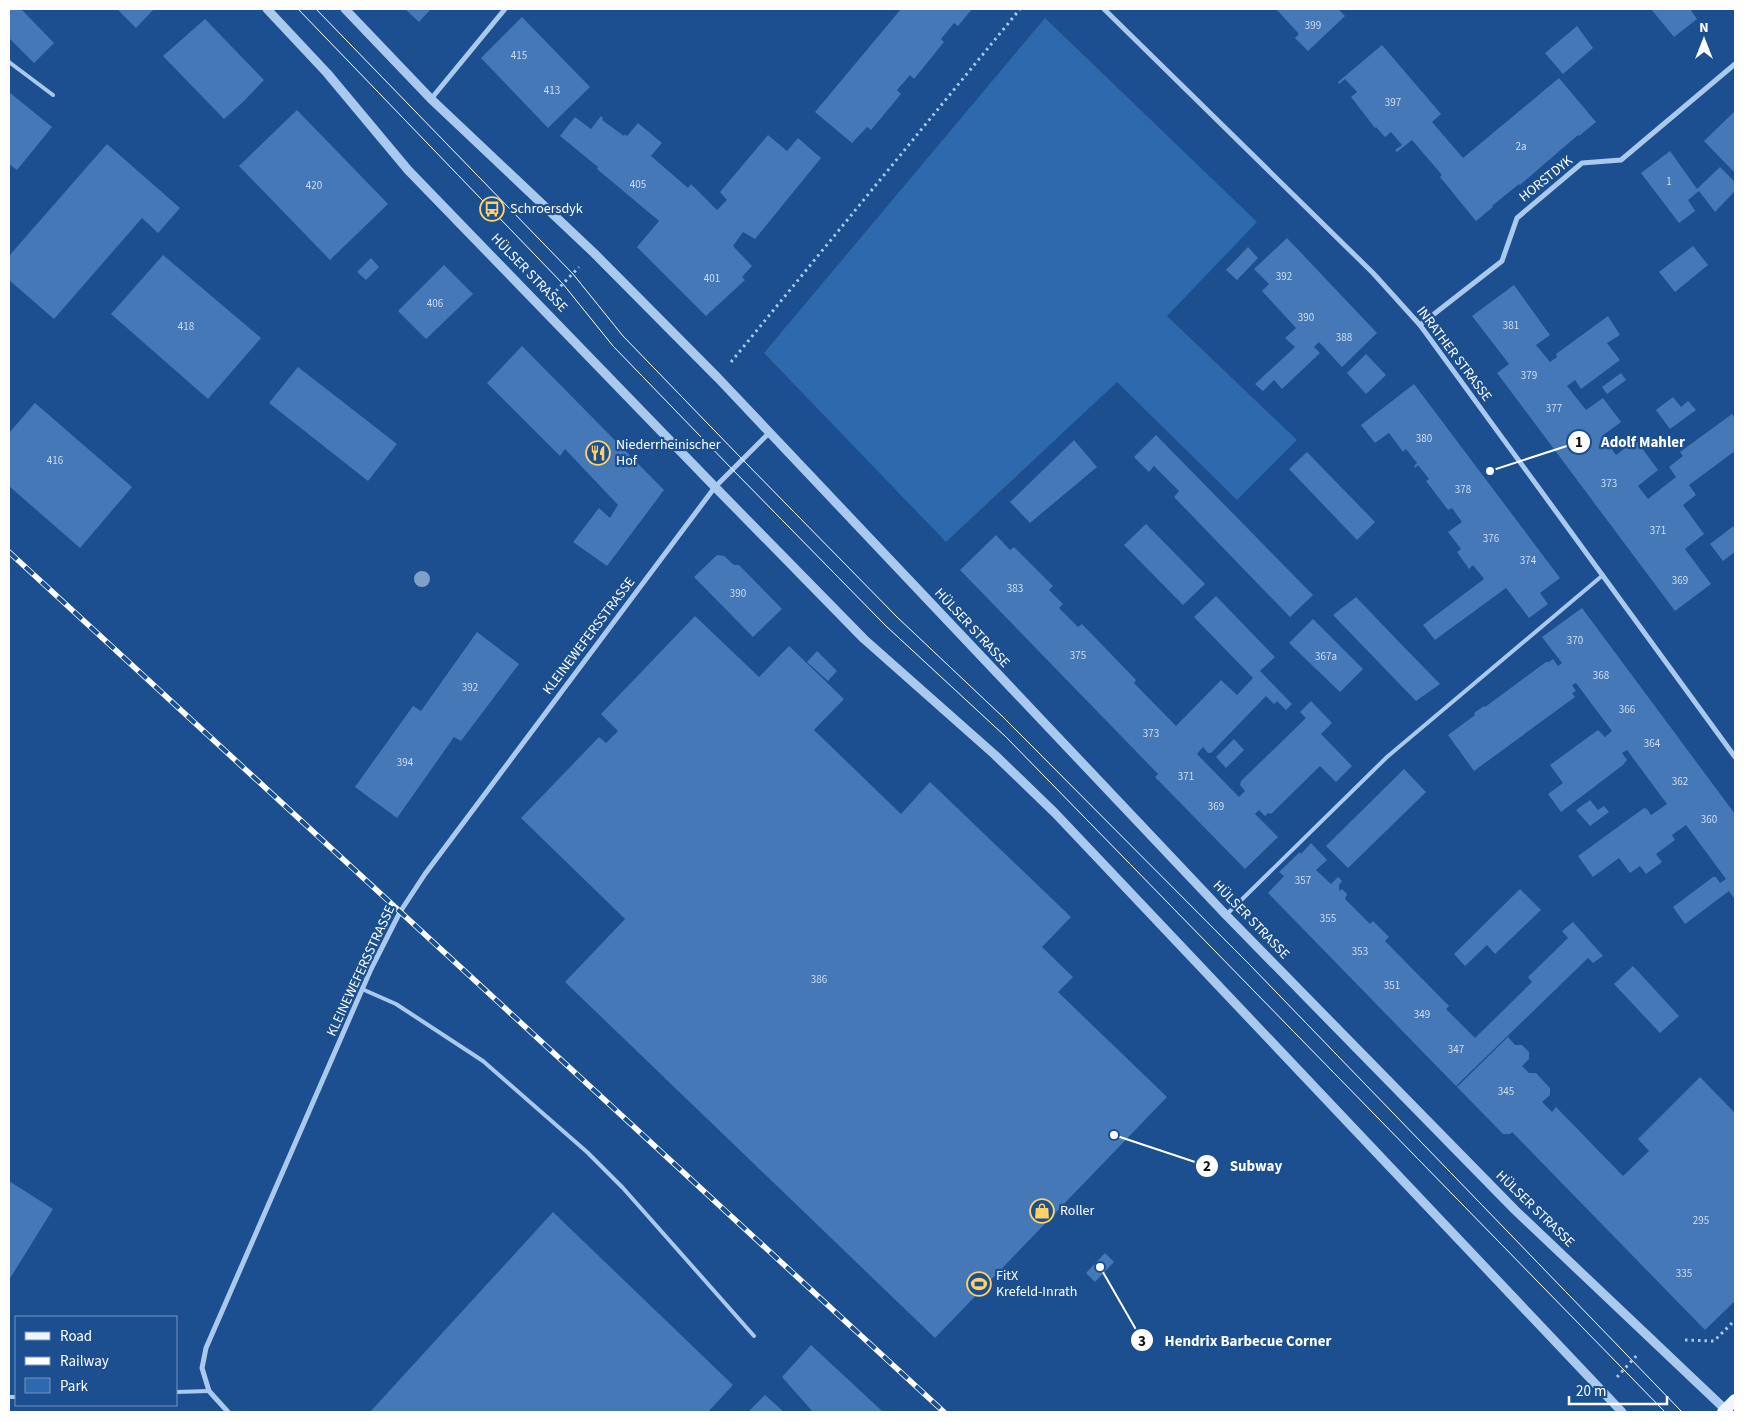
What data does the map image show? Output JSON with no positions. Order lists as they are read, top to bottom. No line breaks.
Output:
{"streets":{"street":["HORSTDYK","HÜLSER STRASSE","INRATHER STRASSE","KLEINEWEFERSSTRASSE"]},"crossings":[["HORSTDYK","INRATHER STRASSE"],["HÜLSER STRASSE","KLEINEWEFERSSTRASSE"]],"places":{"bus stop":["Schroersdyk"],"restaurant":["Niederrheinischer Hof"],"other":["Adolf Mahler","Subway","Hendrix Barbecue Corner"],"shop":["Roller"],"sports":["FitX Krefeld-Inrath"]},"house_numbers":["399","415","413","397","2a","1","405","420","392","401","406","390","381","418","388","379","377","380","416","373","378","371","376","374","369","383","390","370","375","367a","368","392","366","373","364","394","371","362","369","360","357","355","353","386","351","349","347","345","295","335"],"legend":["Road","Railway","Park"],"scale_bar":"20 m","north":"top"}
